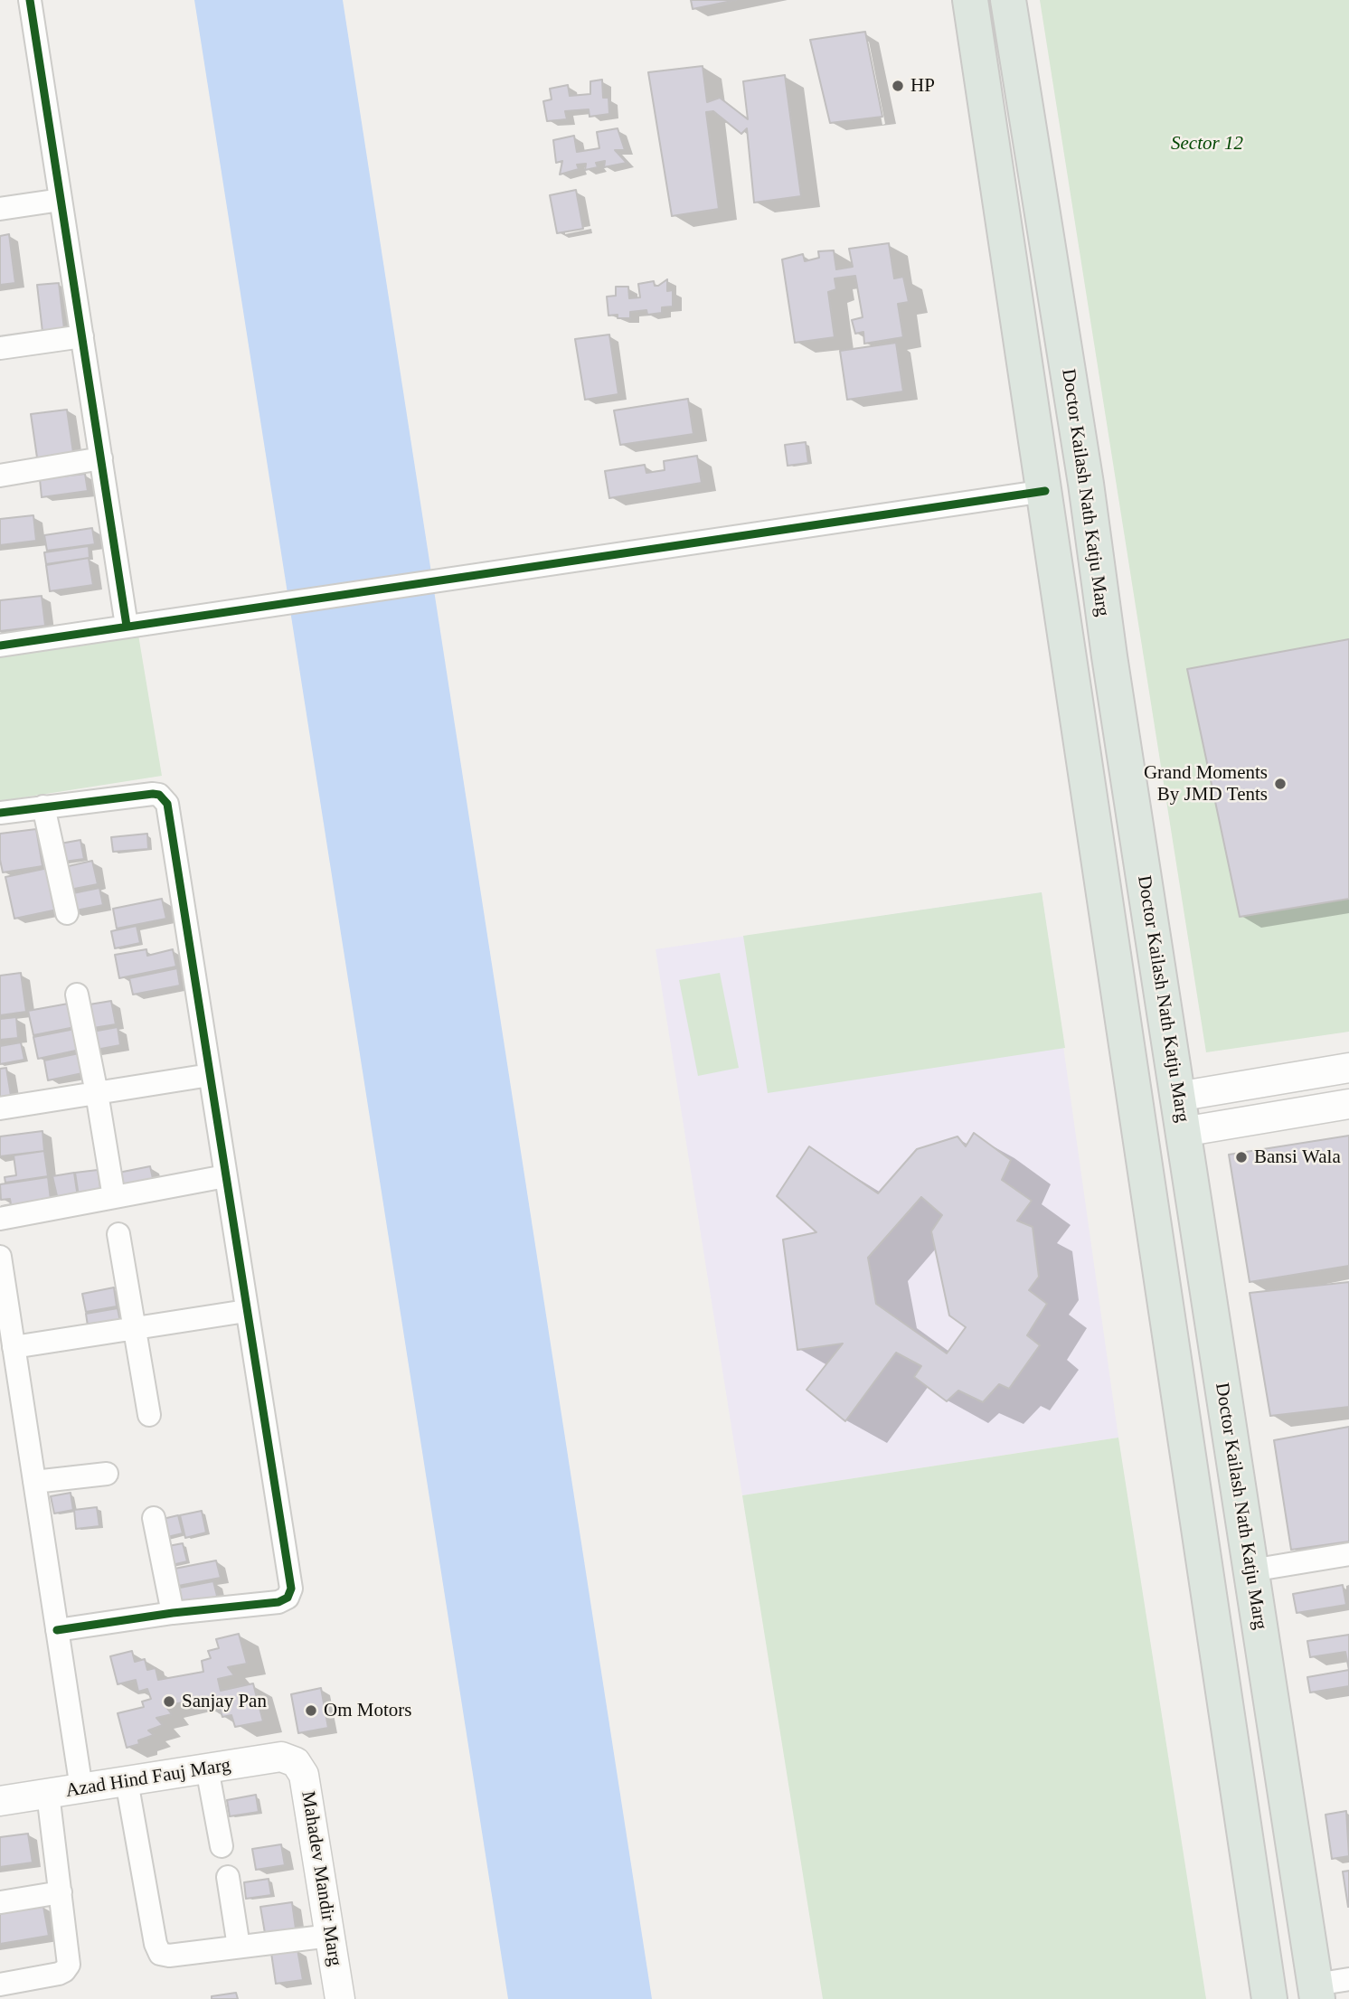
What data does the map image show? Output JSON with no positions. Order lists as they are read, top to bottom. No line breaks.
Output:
{"streets":{"main road":["Doctor Kailash Nath Katju Marg"],"street":["Azad Hind Fauj Marg","Mahadev Mandir Marg"]},"crossings":[["Azad Hind Fauj Marg","Mahadev Mandir Marg"]],"parks":["Sector 12"],"places":["HP","Grand Moments By JMD Tents","Bansi Wala","Sanjay Pan","Om Motors"]}
